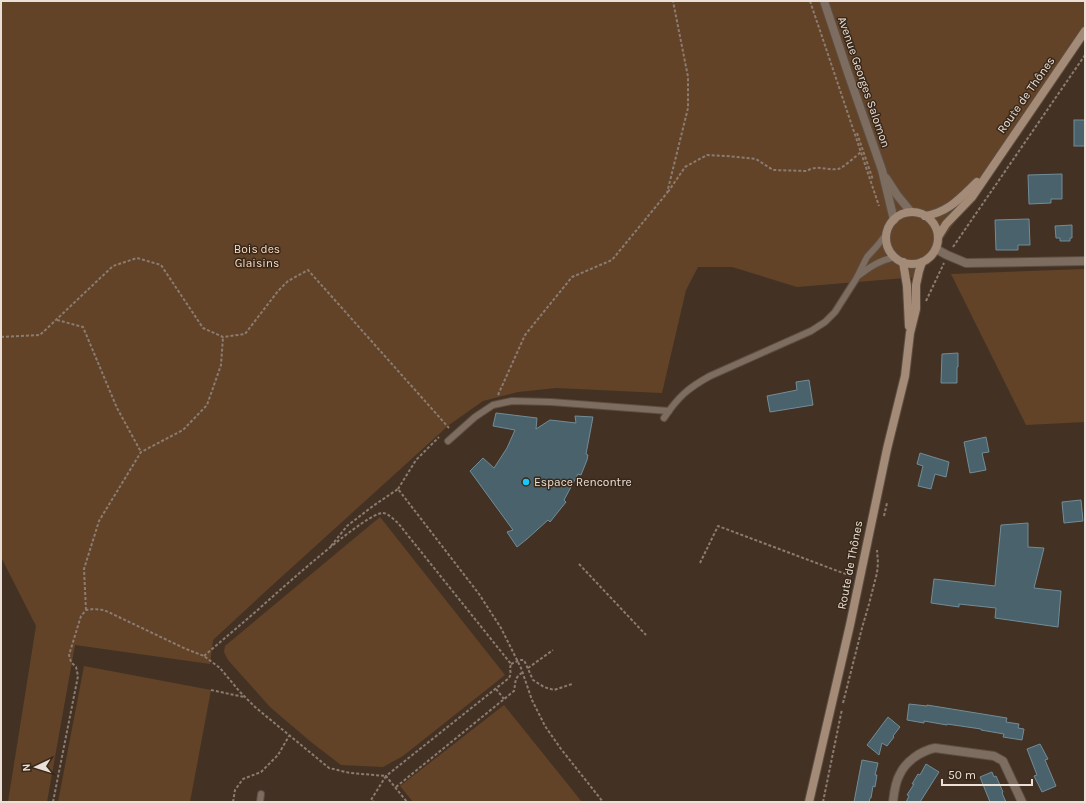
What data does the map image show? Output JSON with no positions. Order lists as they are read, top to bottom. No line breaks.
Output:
{"streets":{"main road":["Route de Thônes"],"street":["Avenue Georges Salomon"]},"crossings":[["Avenue Georges Salomon","Route de Thônes"]],"parks":["Bois des Glaisins"],"places":["Espace Rencontre"],"scale_bar":"50 m","north":"left"}
